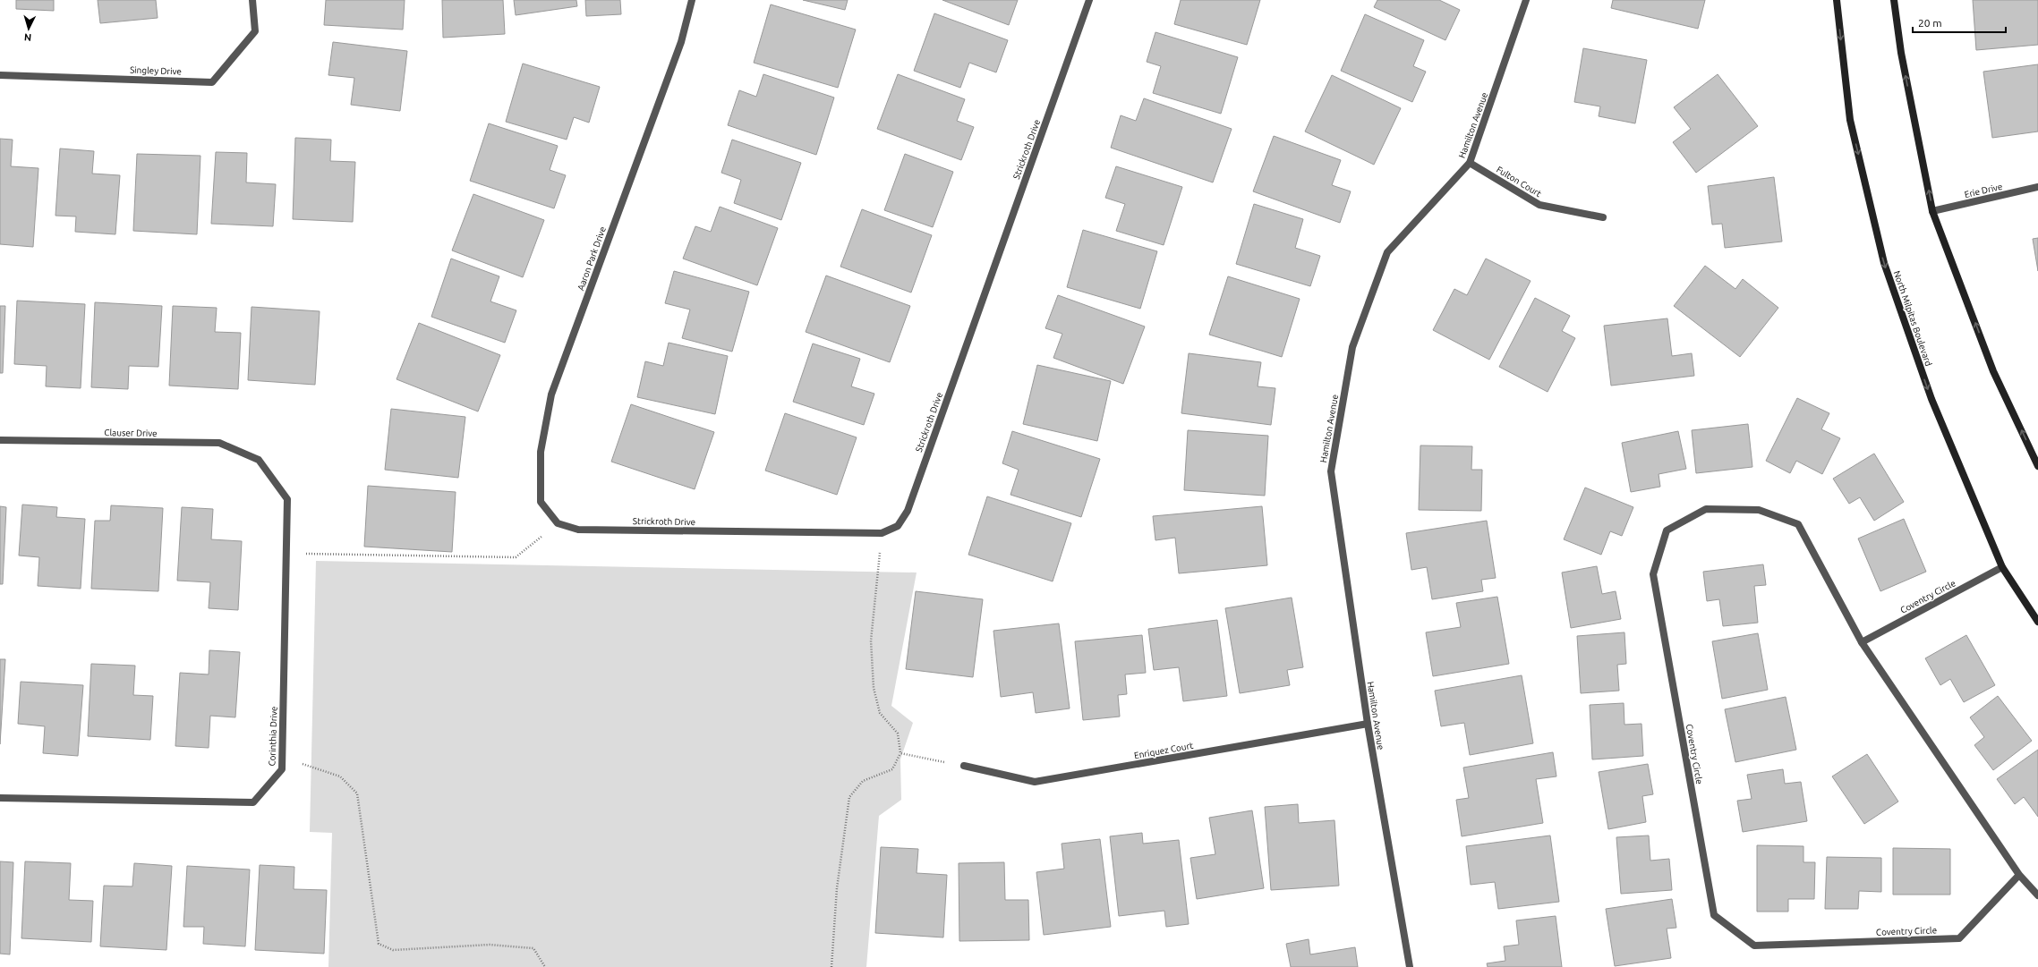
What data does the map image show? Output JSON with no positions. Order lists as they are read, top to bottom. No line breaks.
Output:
{"streets":{"main road":["North Milpitas Boulevard"],"street":["Singley Drive","Hamilton Avenue","Strickroth Drive","Fulton Court","Erie Drive","Aaron Park Drive","Clauser Drive","Coventry Circle","Corinthia Drive","Enriquez Court"]},"crossings":[["Hamilton Avenue","Fulton Court"],["Hamilton Avenue","Enriquez Court"],["Strickroth Drive","Aaron Park Drive"],["North Milpitas Boulevard","Coventry Circle"],["Clauser Drive","Corinthia Drive"]],"scale_bar":"20 m","north":"bottom"}
